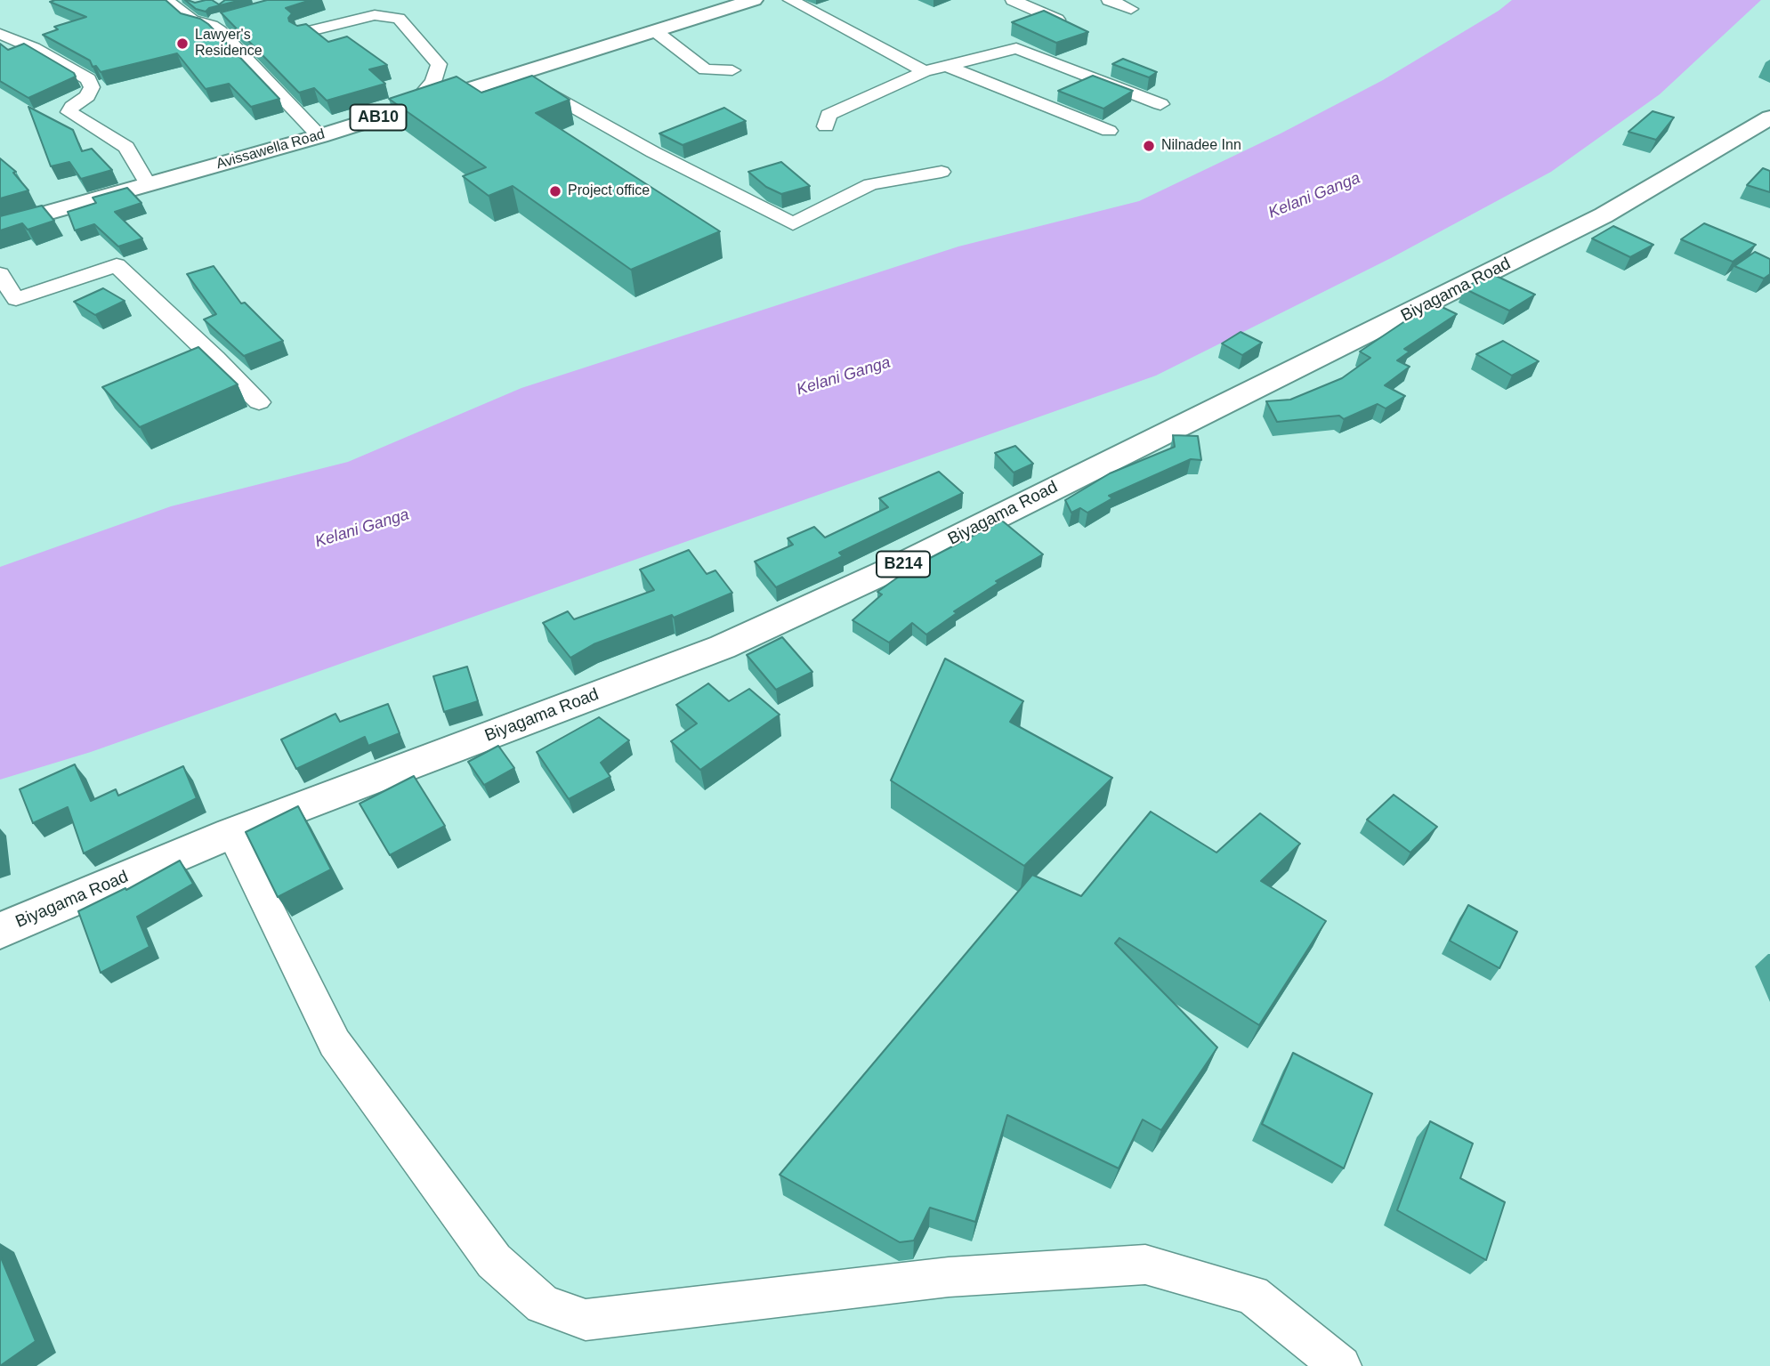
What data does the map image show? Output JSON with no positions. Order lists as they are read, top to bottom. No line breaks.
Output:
{"streets":{"main road":["AB10","Avissawella Road","Biyagama Road","B214"]},"water":["Kelani Ganga"],"places":["Lawyer's Residence","Nilnadee Inn","Project office"]}
